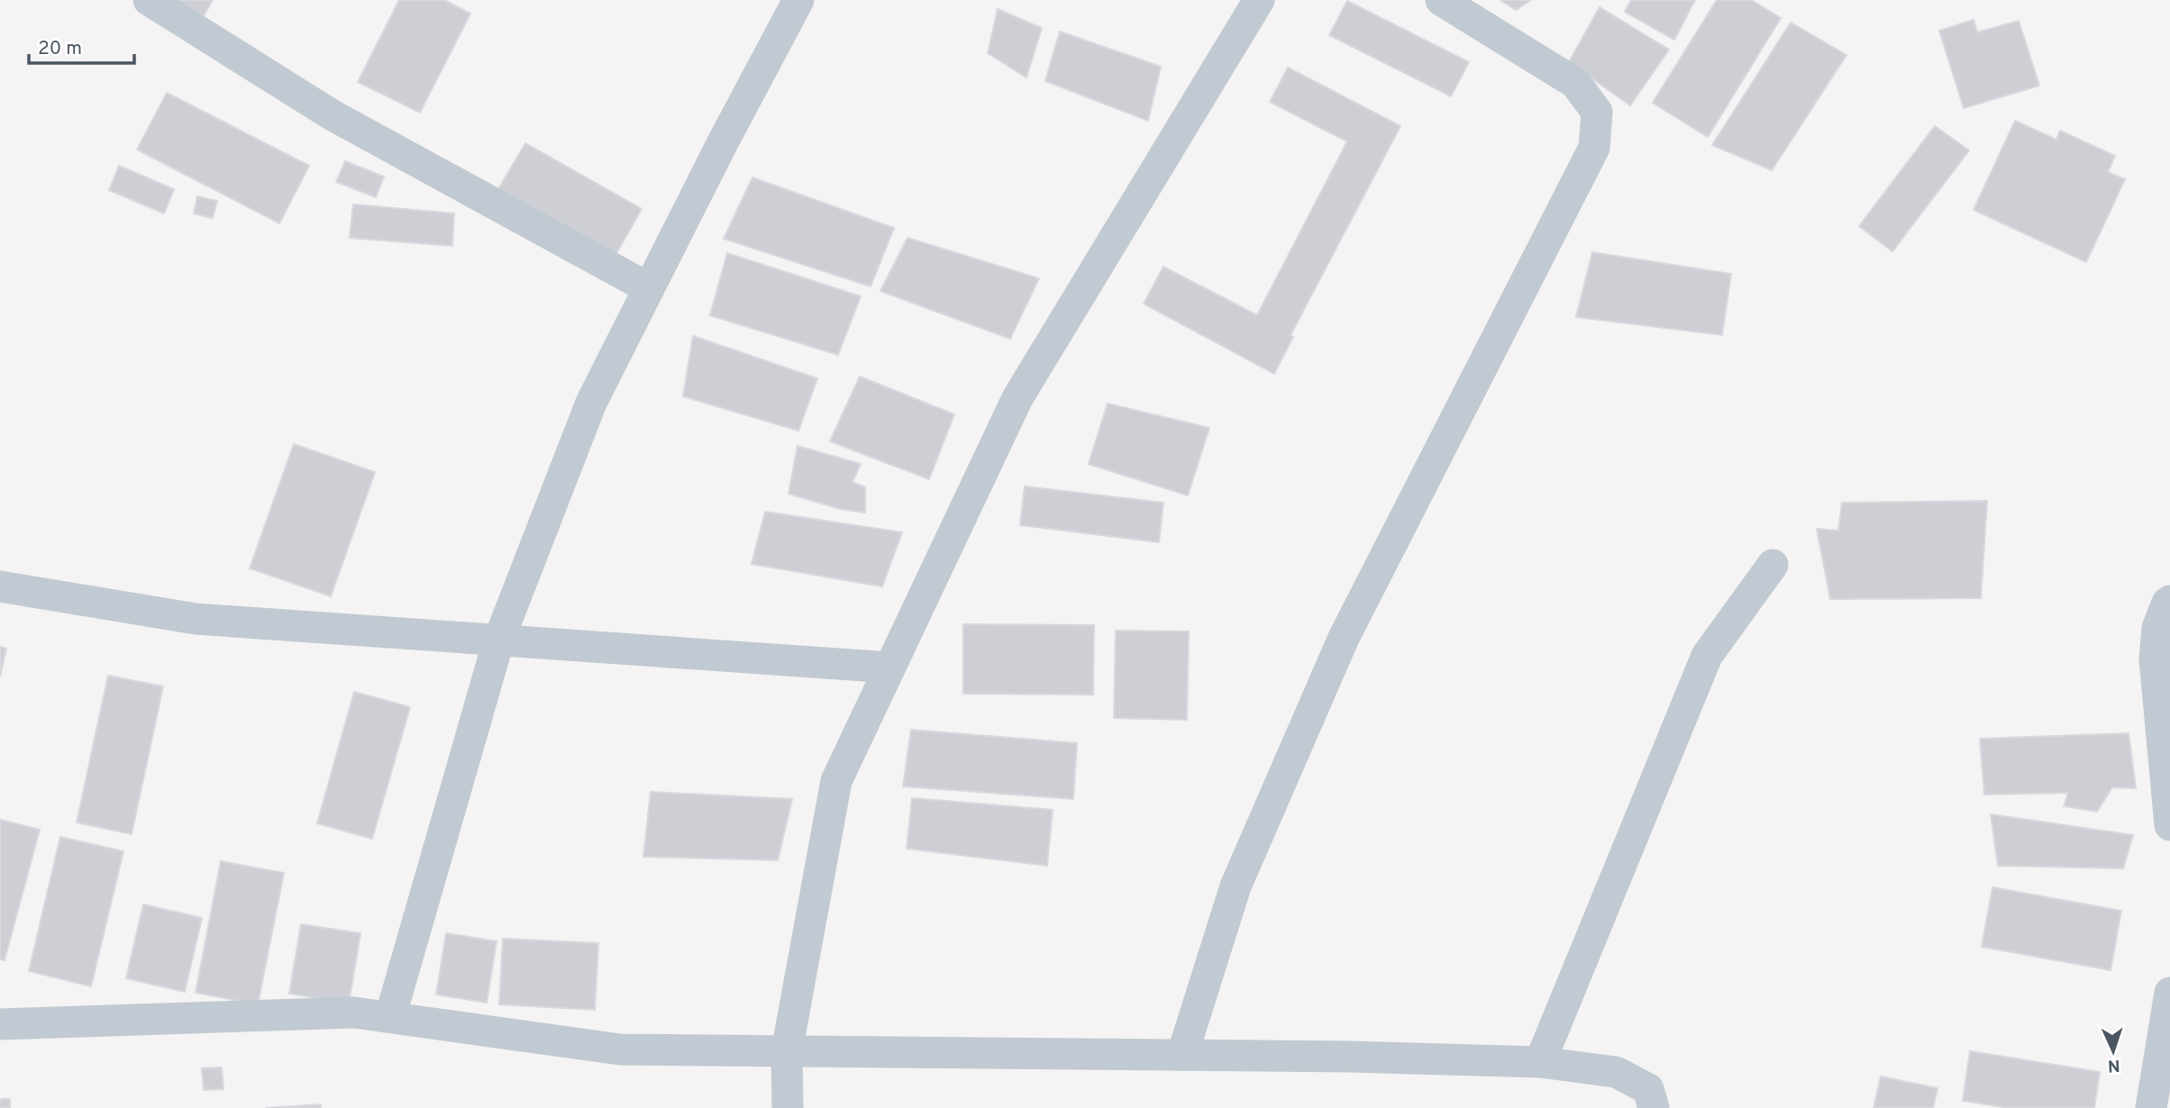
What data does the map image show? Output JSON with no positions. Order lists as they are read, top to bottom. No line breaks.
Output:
{"scale_bar":"20 m","north":"bottom"}
